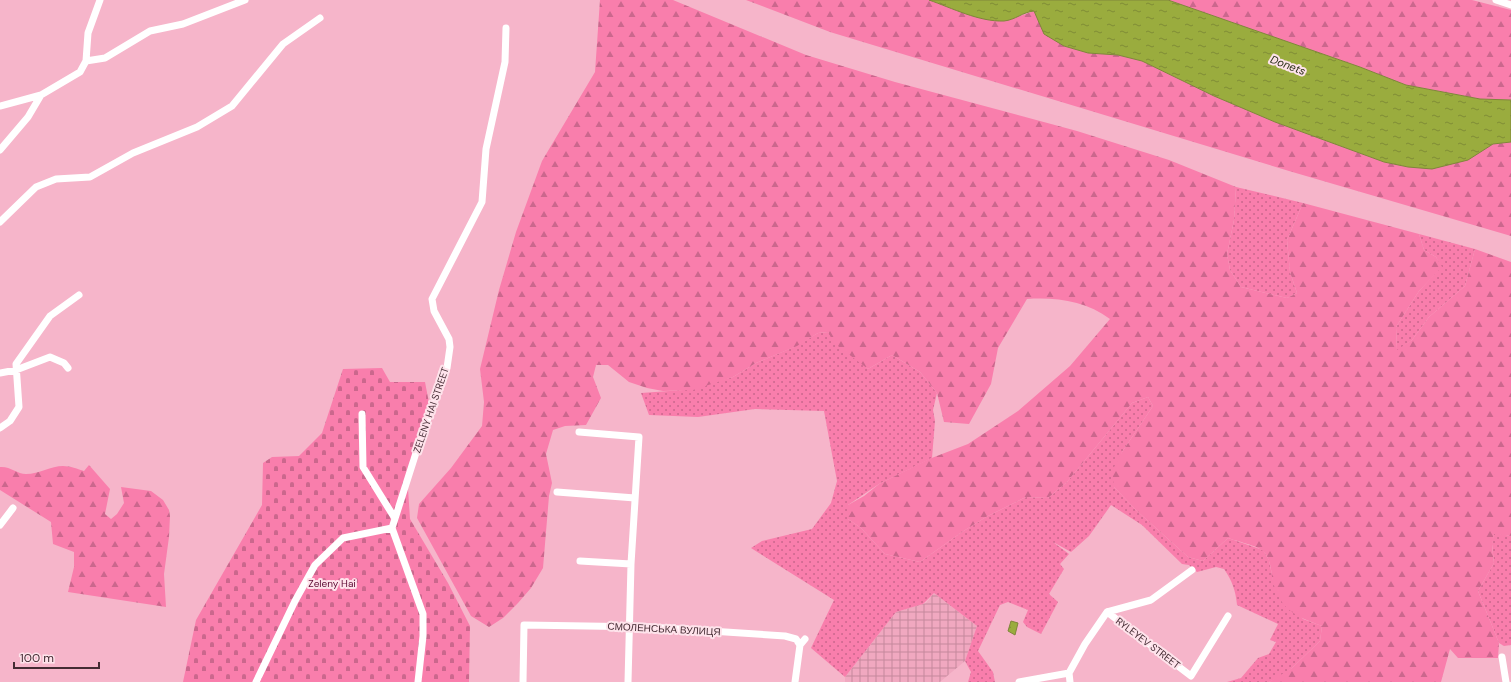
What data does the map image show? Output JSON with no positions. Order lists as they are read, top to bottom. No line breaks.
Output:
{"streets":{"street":["ZELENY HAI STREET","СМОЛЕНСЬКА ВУЛИЦЯ","RYLEYEV STREET"]},"water":["Donets"],"parks":["Zeleny Hai"],"scale_bar":"100 m"}
